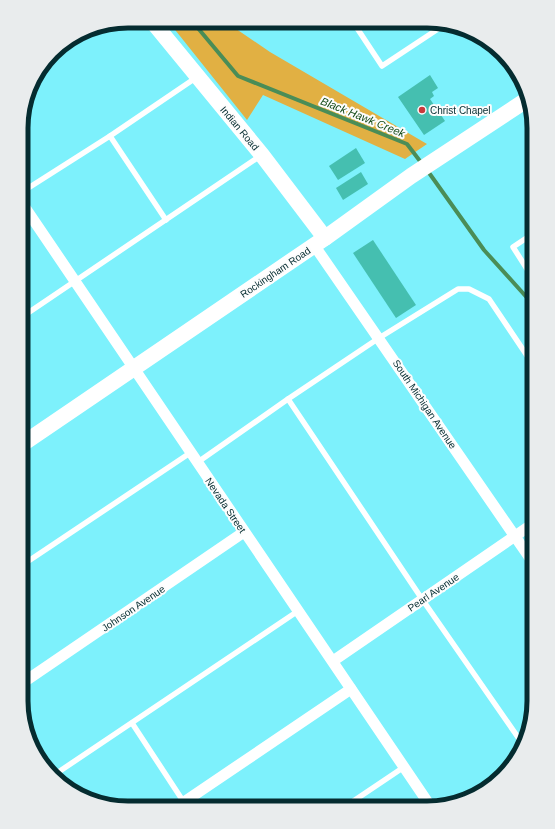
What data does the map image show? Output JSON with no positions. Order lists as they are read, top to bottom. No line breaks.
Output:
{"streets":{"street":["Indian Road","Rockingham Road","South Michigan Avenue","Nevada Street","Pearl Avenue","Johnson Avenue"]},"crossings":[["Indian Road","Rockingham Road"],["Indian Road","South Michigan Avenue"],["Rockingham Road","South Michigan Avenue"],["Rockingham Road","Nevada Street"],["South Michigan Avenue","Pearl Avenue"],["Nevada Street","Pearl Avenue"],["Nevada Street","Johnson Avenue"]],"water":["Black Hawk Creek"],"places":["Christ Chapel"]}
